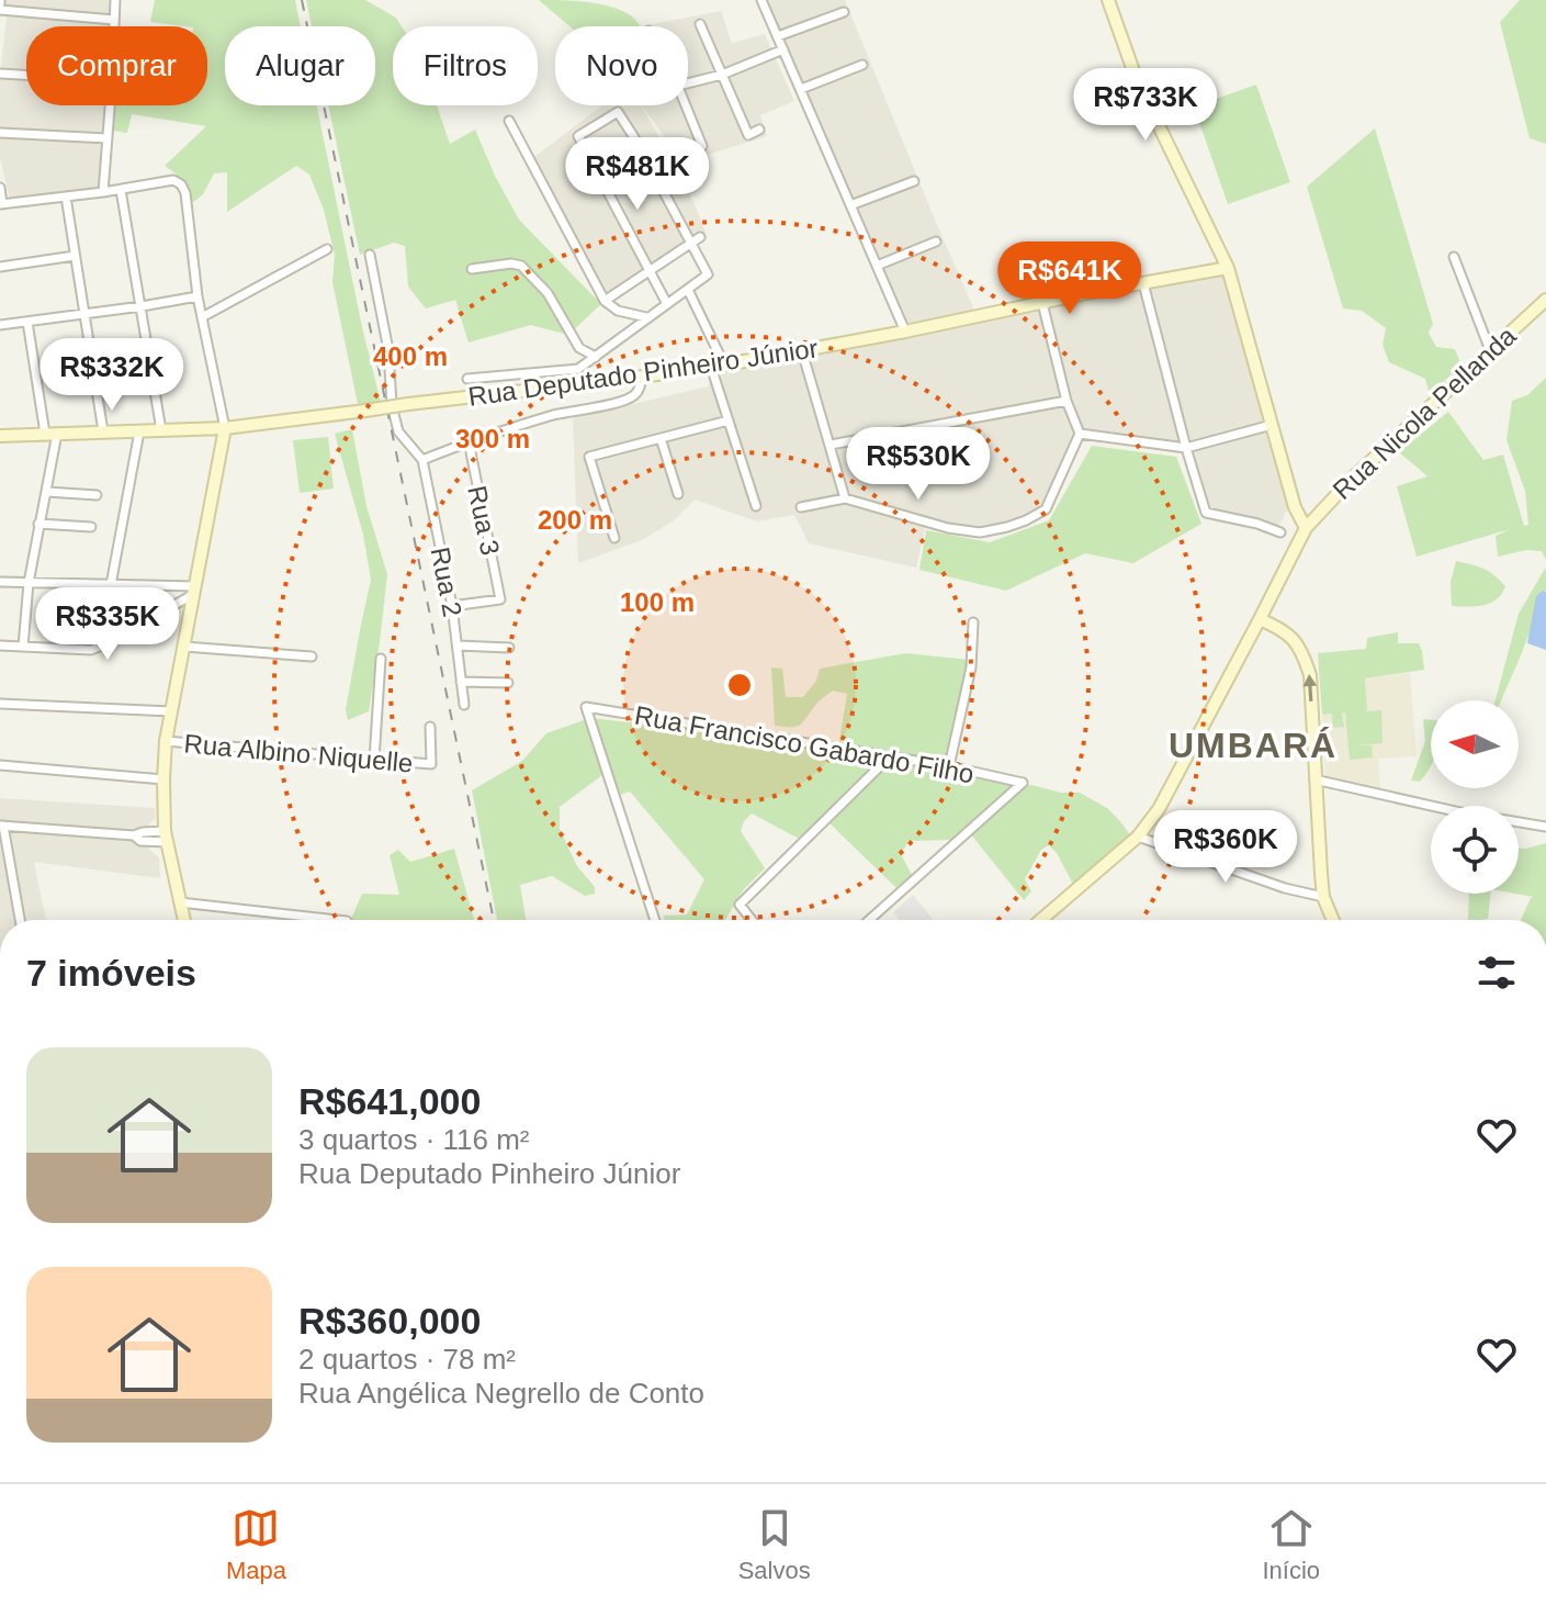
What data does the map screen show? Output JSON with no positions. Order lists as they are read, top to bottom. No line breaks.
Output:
{"streets":{"street":["Rua Deputado Pinheiro Júnior","Rua Nicola Pellanda","Rua 3","Rua 2","Rua Francisco Gabardo Filho","Rua Albino Niquelle"]},"crossings":[["Rua 3","Rua 2"]],"districts":["UMBARÁ"],"north":"left","page":{"chip":["Comprar","Alugar","Filtros","Novo"],"price":["R$733K","R$481K","R$641K","R$332K","R$530K","R$335K","R$360K"],"heading":"7 imóveis","list":[{"name":"R$641,000","note":"3 quartos · 116 m² · Rua Deputado Pinheiro Júnior"},{"name":"R$360,000","note":"2 quartos · 78 m² · Rua Angélica Negrello de Conto"}],"tabs":["Mapa","Salvos","Início"]},"rings":["400 m","300 m","200 m","100 m"]}
